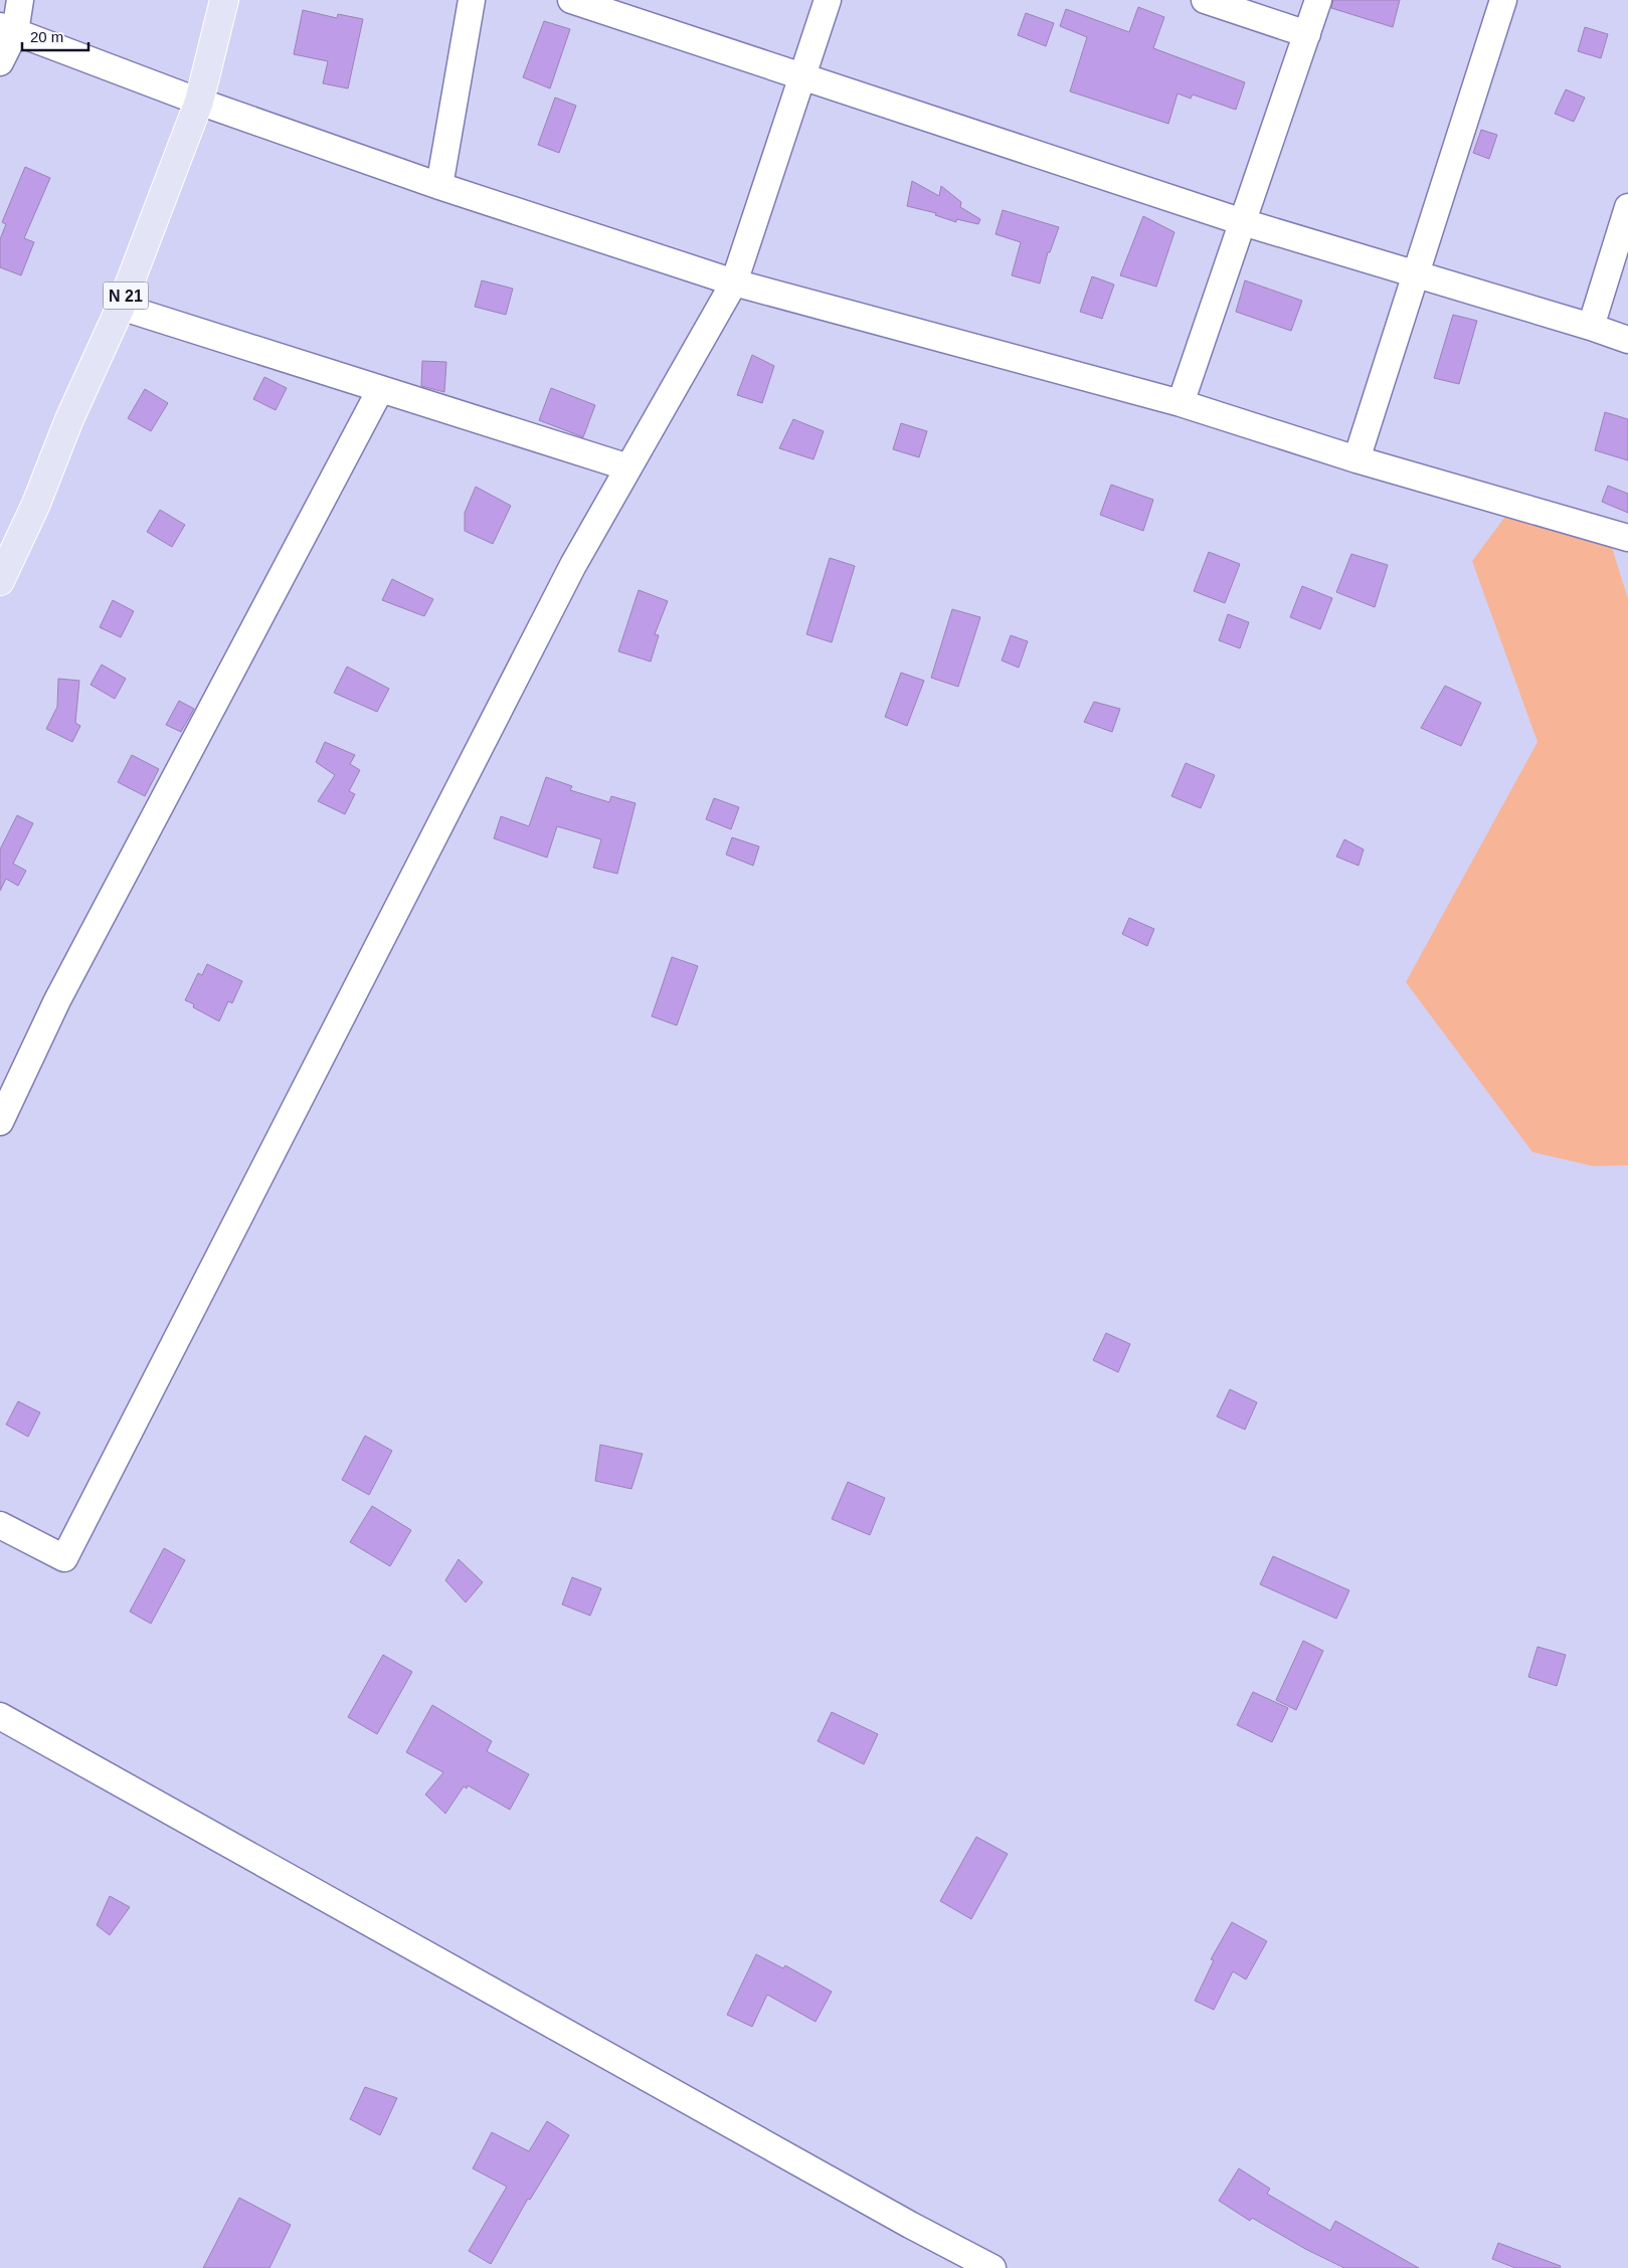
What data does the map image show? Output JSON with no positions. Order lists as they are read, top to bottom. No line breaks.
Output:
{"streets":{"main road":["N 21"]},"scale_bar":"20 m"}
